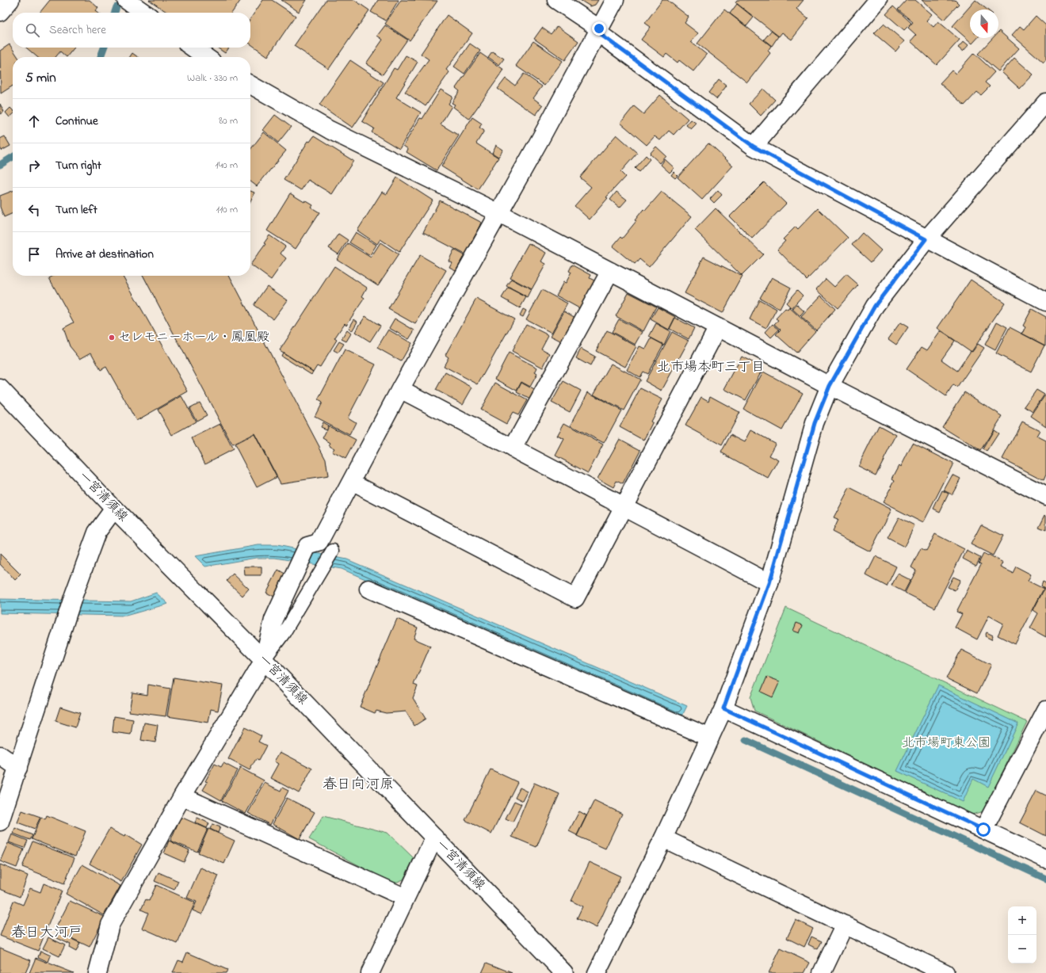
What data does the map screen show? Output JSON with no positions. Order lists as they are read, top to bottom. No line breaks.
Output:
{"streets":{"street":["一宮清須線"]},"districts":["北市場本町三丁目","春日向河原","春日大河戸"],"parks":["北市場町東公園"],"places":["セレモニーホール・鳳凰殿"],"north":"bottom","page":{"search":"Search here","heading":["5 min","Walk · 330 m"],"list":[["Continue","80 m"],["Turn right","140 m"],["Turn left","110 m"],"Arrive at destination"],"map_buttons":["+","−"]}}
